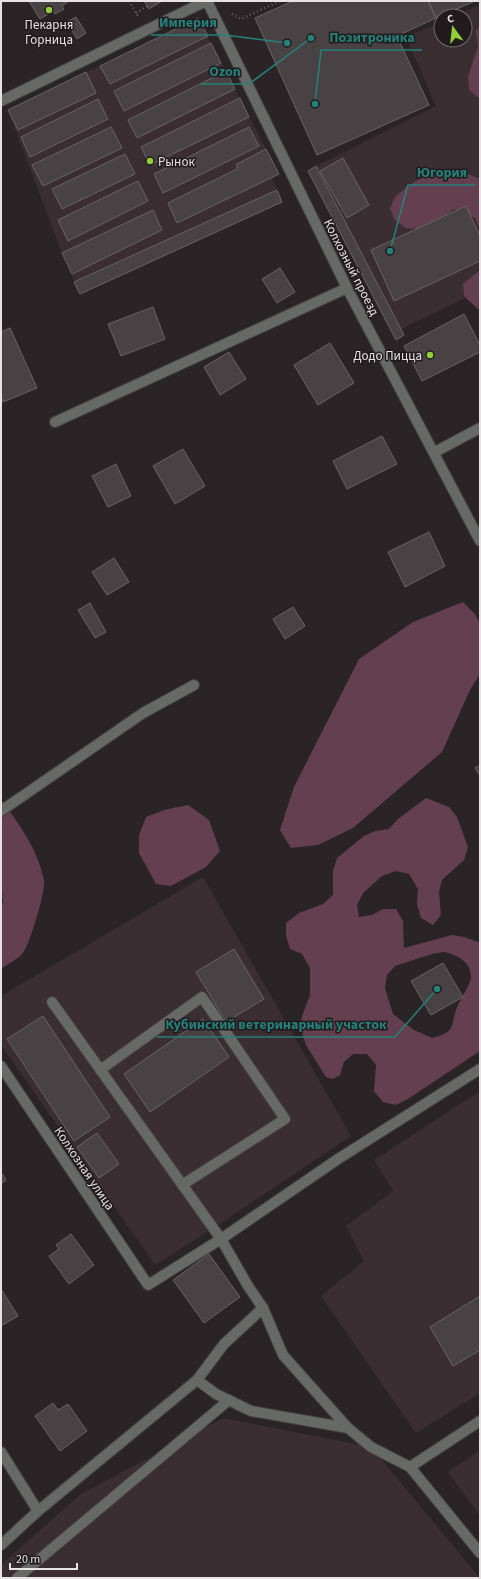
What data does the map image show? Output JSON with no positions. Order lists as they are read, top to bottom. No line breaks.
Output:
{"streets":{"street":["Колхозный проезд","Колхозная улица"]},"places":["Пекарня Горница","Ozon","Империя","Позитроника","Рынок","Югория","Додо Пицца","Кубинский ветеринарный участок"],"scale_bar":"20 m","north":"top"}
